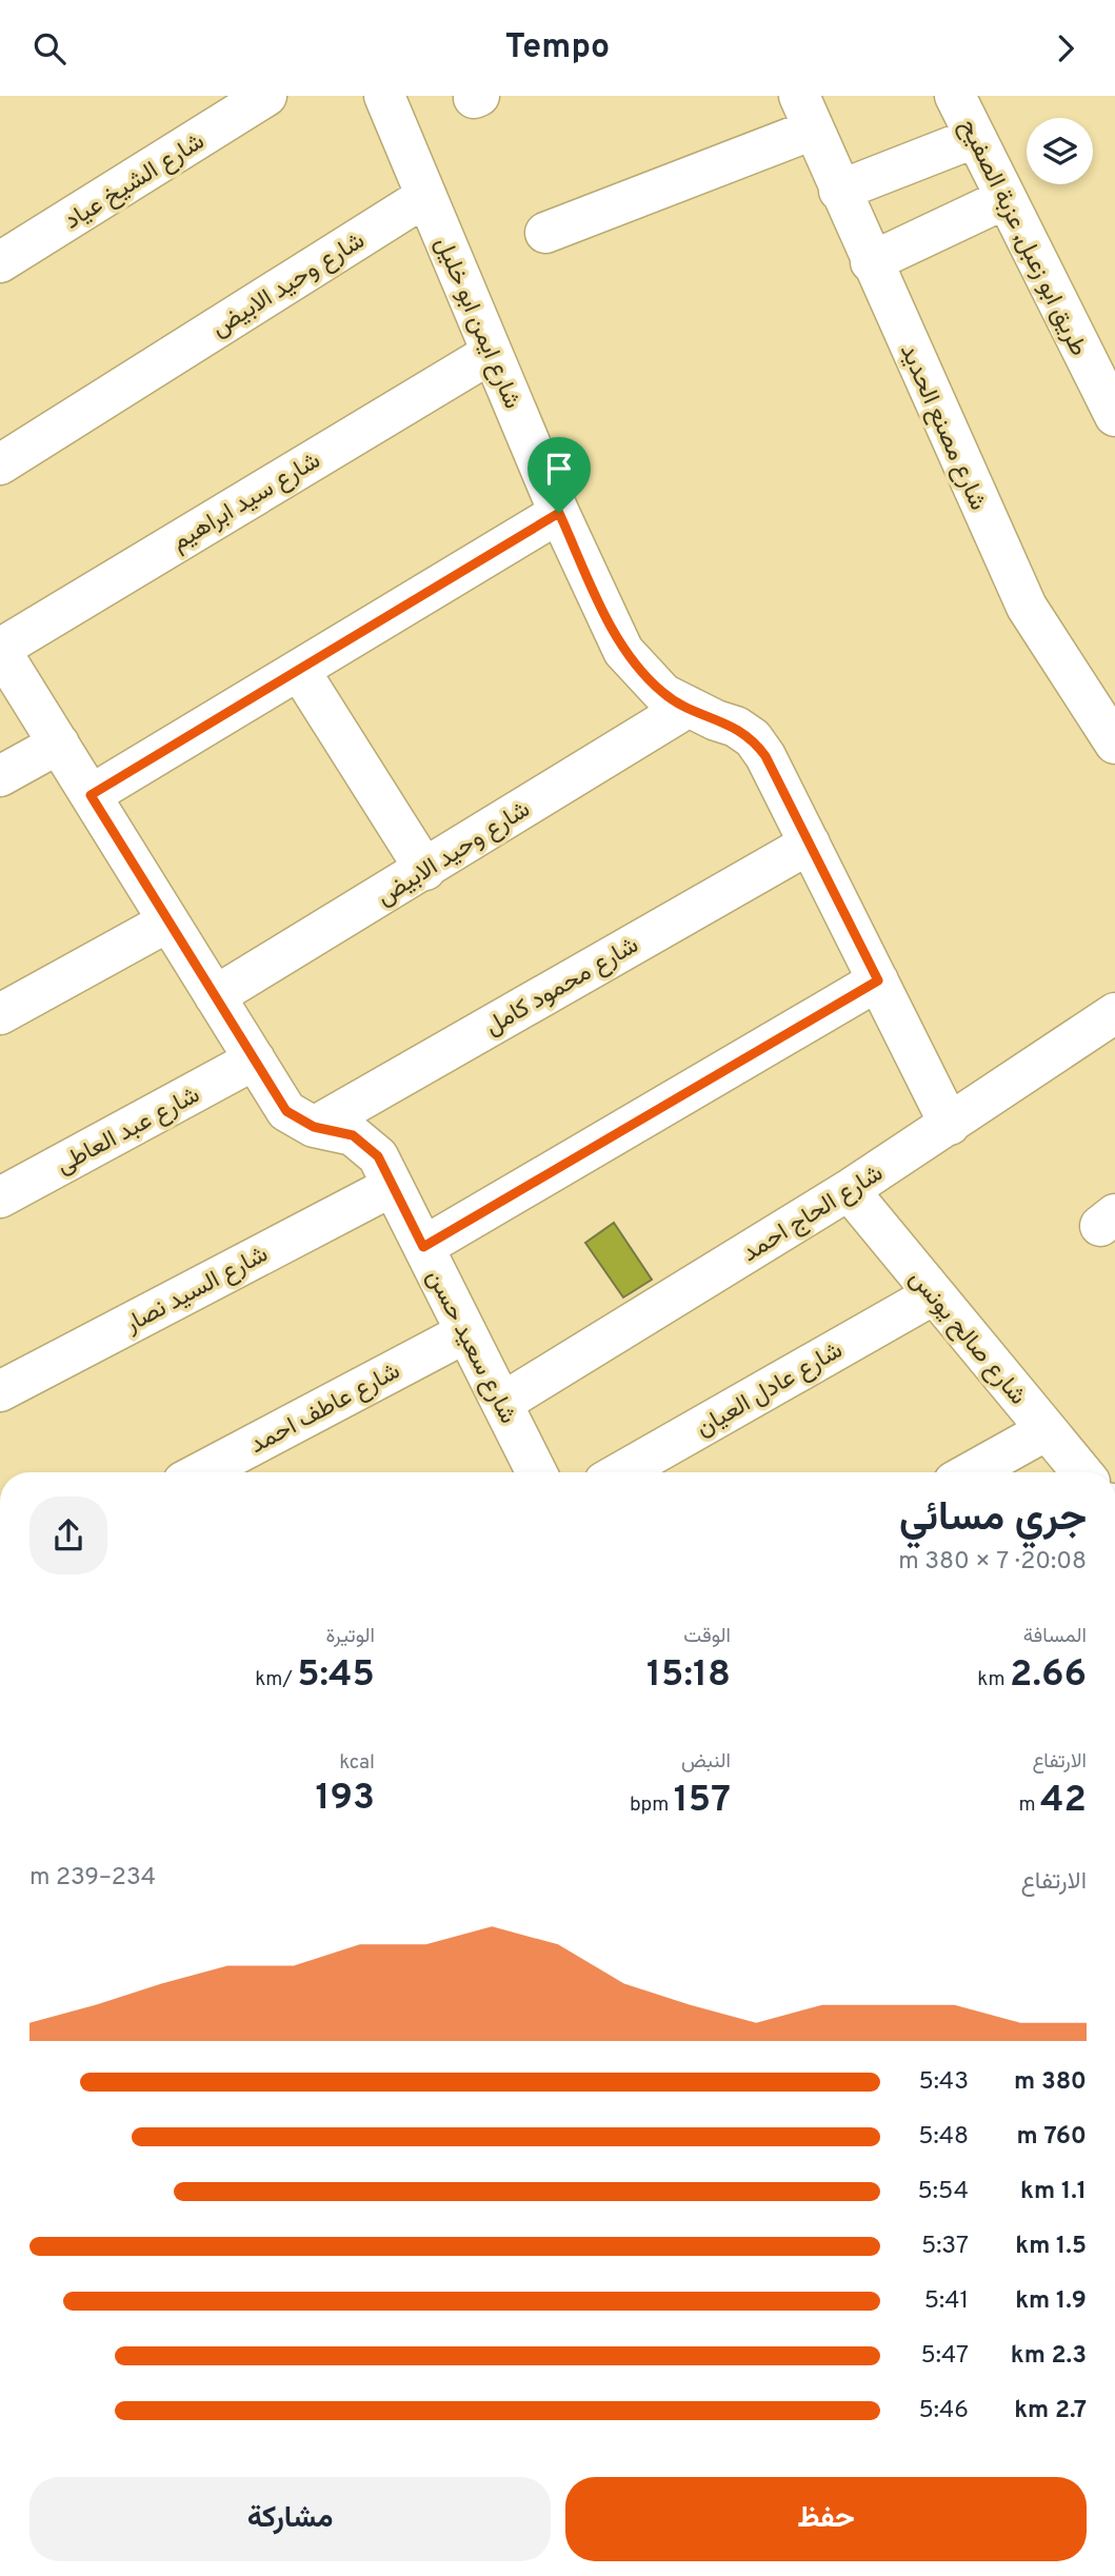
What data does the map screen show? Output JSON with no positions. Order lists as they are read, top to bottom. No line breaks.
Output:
{"streets":{"street":["شارع الشيخ عياد","طريق ابو زعبل, عزبة الصفيح","شارع وحيد الابيض","شارع ايمن ابو خليل","شارع مصنع الحديد","شارع سيد ابراهيم","شارع محمود كامل","شارع عبد العاطى","شارع الحاج احمد","شارع السيد نصار","شارع صالح يونس","شارع سعيد حسن","شارع عادل العيان","شارع عاطف احمد"]},"crossings":[["شارع وحيد الابيض","شارع ايمن ابو خليل"],["شارع وحيد الابيض","شارع سعيد حسن"],["شارع ايمن ابو خليل","شارع سيد ابراهيم"],["شارع ايمن ابو خليل","شارع محمود كامل"],["شارع ايمن ابو خليل","شارع الحاج احمد"],["شارع سيد ابراهيم","شارع سعيد حسن"],["شارع محمود كامل","شارع سعيد حسن"],["شارع عبد العاطى","شارع سعيد حسن"],["شارع الحاج احمد","شارع صالح يونس"],["شارع الحاج احمد","شارع سعيد حسن"],["شارع السيد نصار","شارع سعيد حسن"],["شارع صالح يونس","شارع عادل العيان"],["شارع سعيد حسن","شارع عاطف احمد"]],"page":{"header":"Tempo","heading":["جري مسائي","20:08 · 7 × 380 m"],"stats":[["المسافة","2.66 km"],["الوقت","15:18"],["الوتيرة","5:45 /km"],["الارتفاع","42 m"],["النبض","157 bpm"],["kcal","193"]],"chart":["الارتفاع","234–239 m"],"list":[{"name":"380 m","note":"5:43"},{"name":"760 m","note":"5:48"},{"name":"1.1 km","note":"5:54"},{"name":"1.5 km","note":"5:37"},{"name":"1.9 km","note":"5:41"},{"name":"2.3 km","note":"5:47"},{"name":"2.7 km","note":"5:46"}],"buttons":["حفظ","مشاركة"]}}
